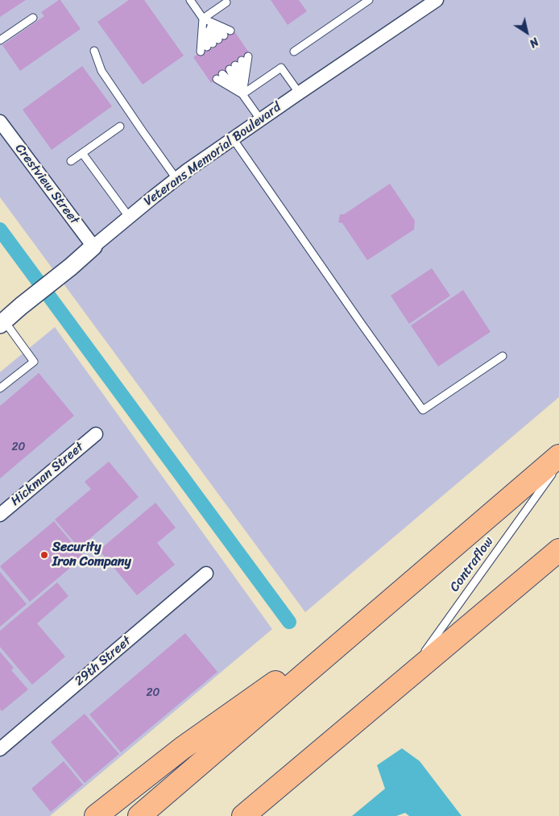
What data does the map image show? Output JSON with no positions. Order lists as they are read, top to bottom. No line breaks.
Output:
{"streets":{"street":["Veterans Memorial Boulevard","Crestview Street","Hickman Street","29th Street"],"lane":["Contraflow"]},"crossings":[["Veterans Memorial Boulevard","Crestview Street"]],"places":["Security Iron Company"],"house_numbers":["20","20"],"north":"bottom right"}
